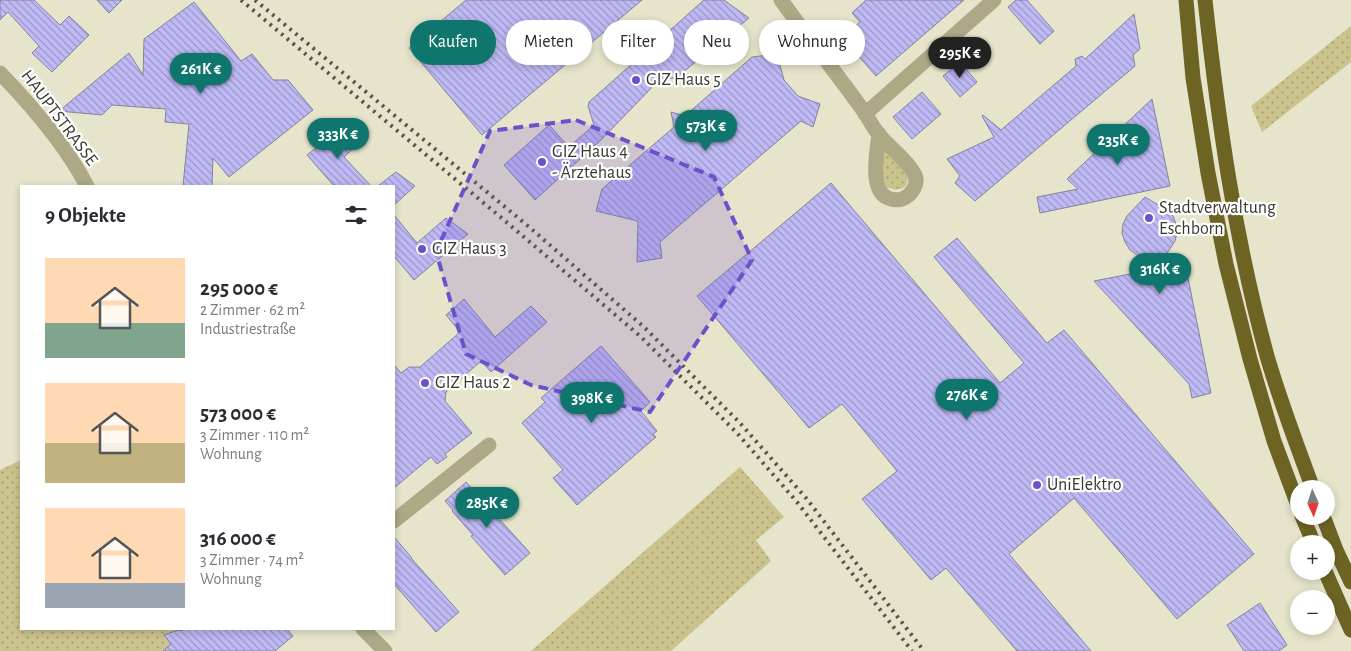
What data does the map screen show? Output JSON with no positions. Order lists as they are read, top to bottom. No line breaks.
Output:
{"streets":{"street":["HAUPTSTRASSE"]},"places":["GIZ Haus 5","GIZ Haus 4 - Ärztehaus","Stadtverwaltung Eschborn","GIZ Haus 3","GIZ Haus 2","UniElektro"],"north":"bottom","page":{"chip":["Kaufen","Mieten","Filter","Neu","Wohnung"],"price":["295K €","261K €","573K €","333K €","235K €","316K €","276K €","398K €","285K €"],"heading":"9 Objekte","list":[{"name":"295 000 €","note":"2 Zimmer · 62 m² · Industriestraße"},{"name":"573 000 €","note":"3 Zimmer · 110 m² · Wohnung"},{"name":"316 000 €","note":"3 Zimmer · 74 m² · Wohnung"}],"map_buttons":["+","−"]}}
